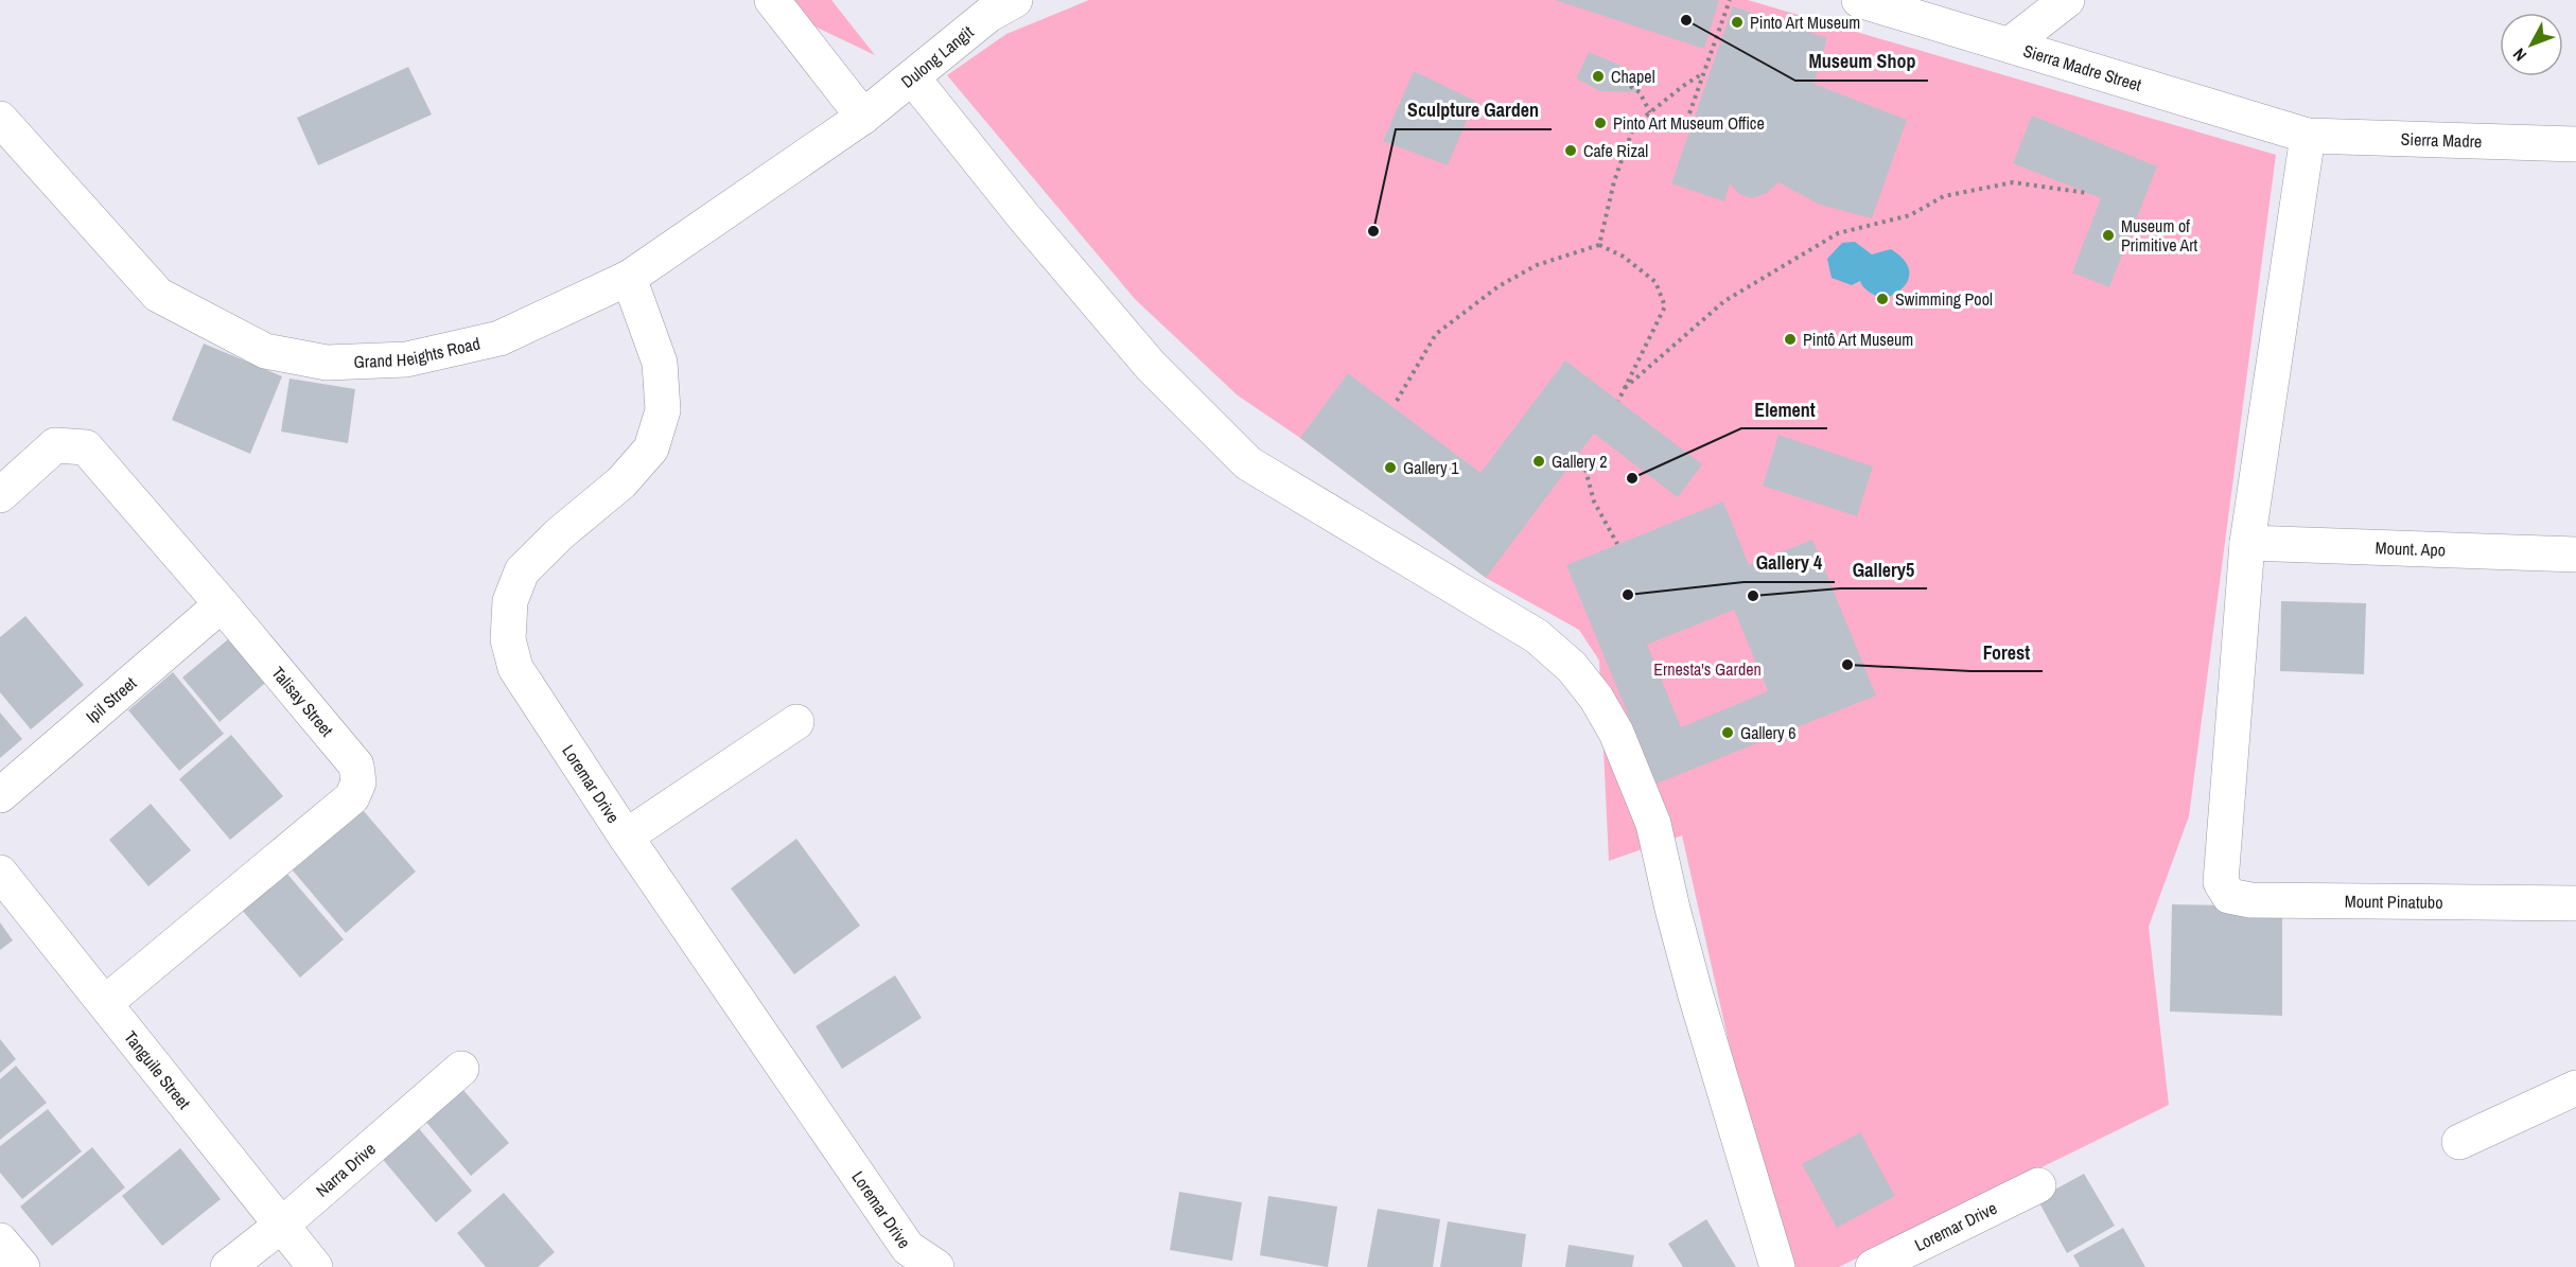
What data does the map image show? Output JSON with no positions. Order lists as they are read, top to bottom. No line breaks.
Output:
{"streets":{"street":["Dulong Langit","Sierra Madre Street","Sierra Madre","Grand Heights Road","Mount. Apo","Ipil Street","Talisay Street","Loremar Drive","Mount Pinatubo","Tanguile Street","Narra Drive"]},"crossings":[["Dulong Langit","Grand Heights Road"],["Sierra Madre Street","Sierra Madre"],["Grand Heights Road","Loremar Drive"],["Mount. Apo","Mount Pinatubo"],["Ipil Street","Talisay Street"],["Talisay Street","Tanguile Street"],["Tanguile Street","Narra Drive"]],"parks":["Ernesta's Garden"],"places":["Museum Shop","Pinto Art Museum","Chapel","Pinto Art Museum Office","Cafe Rizal","Sculpture Garden","Museum of Primitive Art","Swimming Pool","Pintô Art Museum","Gallery 2","Gallery 1","Element","Gallery 4","Gallery5","Forest","Gallery 6"],"north":"bottom left"}
